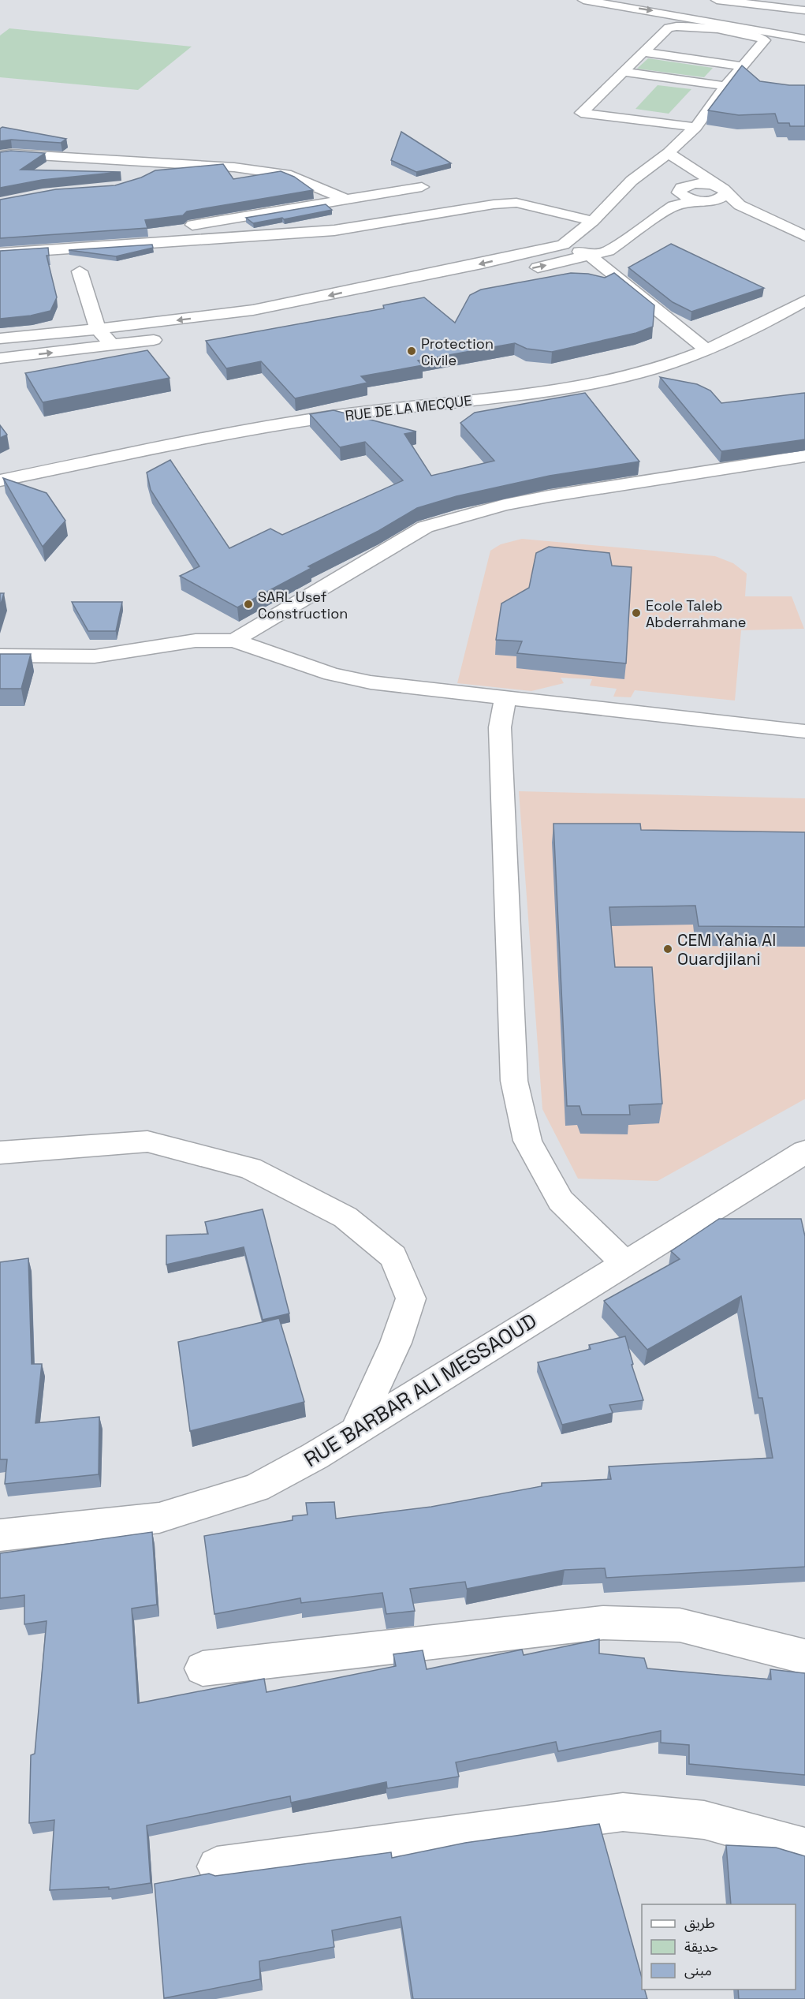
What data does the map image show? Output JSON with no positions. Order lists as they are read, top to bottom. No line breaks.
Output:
{"streets":{"main road":["RUE DE LA MECQUE","RUE BARBAR ALI MESSAOUD"]},"places":["Protection Civile","SARL Usef Construction","Ecole Taleb Abderrahmane","CEM Yahia Al Ouardjilani"],"legend":["طريق","حديقة","مبنى"]}
